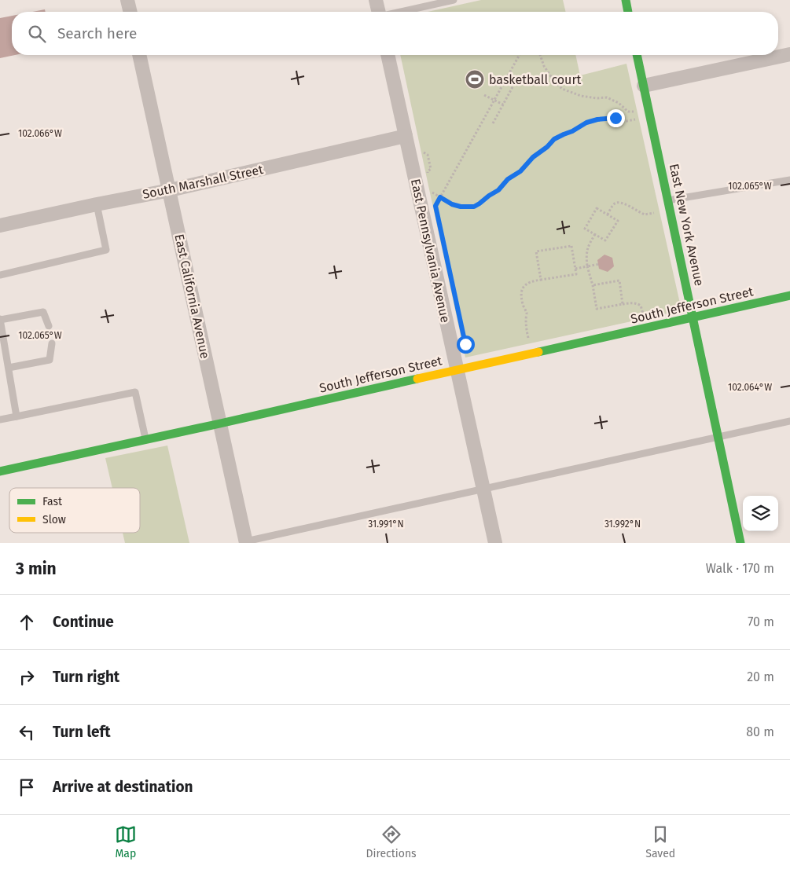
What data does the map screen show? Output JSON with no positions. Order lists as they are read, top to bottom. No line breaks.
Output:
{"streets":{"street":["South Marshall Street","East New York Avenue","East Pennsylvania Avenue","East California Avenue","South Jefferson Street"]},"crossings":[["South Marshall Street","East Pennsylvania Avenue"],["South Marshall Street","East California Avenue"],["East New York Avenue","South Jefferson Street"],["East Pennsylvania Avenue","South Jefferson Street"],["East California Avenue","South Jefferson Street"]],"places":{"sports":["basketball court"]},"legend":["Fast","Slow"],"page":{"search":"Search here","heading":["3 min","Walk · 170 m"],"list":[["Continue","70 m"],["Turn right","20 m"],["Turn left","80 m"],"Arrive at destination"],"nav":["Map","Directions","Saved"]},"coordinates":["102.066°W","102.065°W","102.064°W","31.991°N","31.992°N"]}
